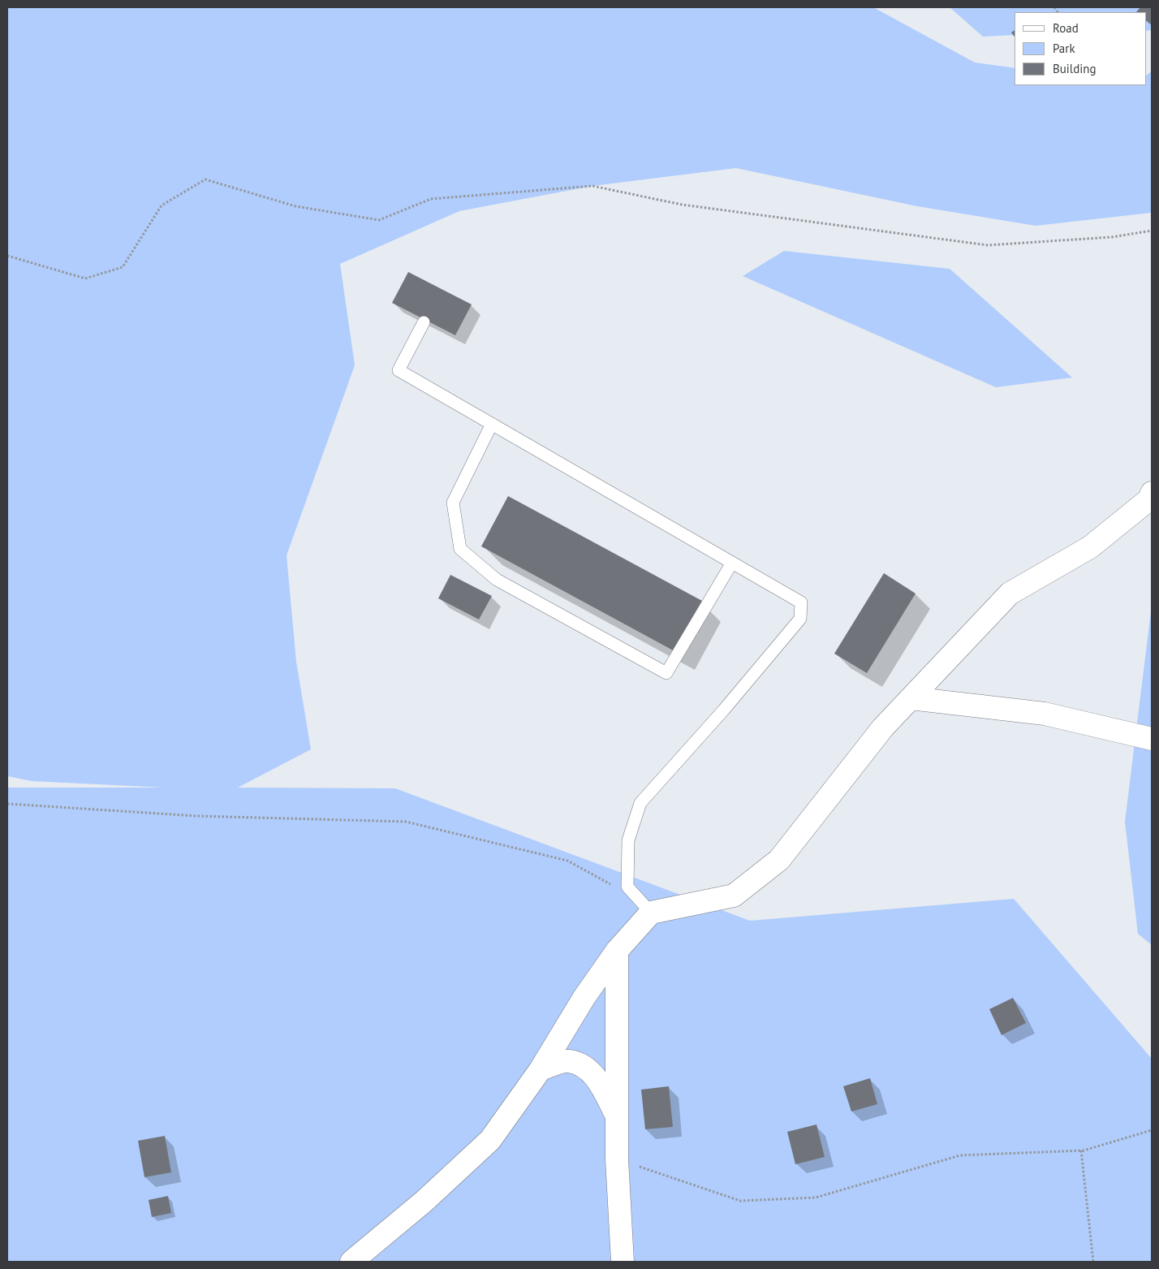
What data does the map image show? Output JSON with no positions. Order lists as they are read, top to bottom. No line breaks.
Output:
{"legend":["Road","Park","Building"]}
